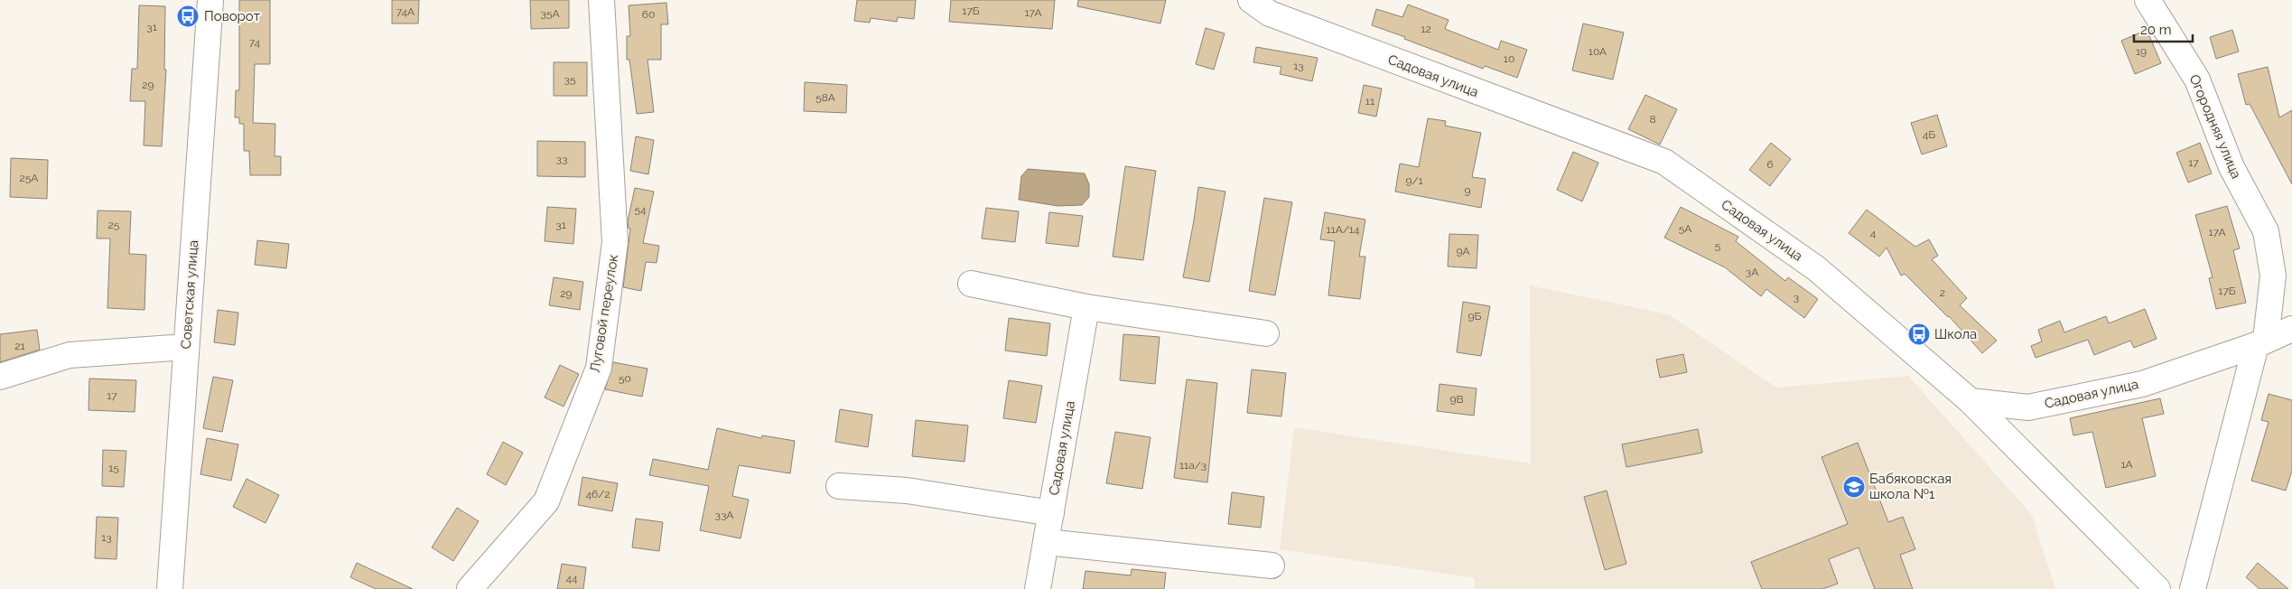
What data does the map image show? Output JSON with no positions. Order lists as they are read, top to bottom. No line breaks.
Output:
{"streets":{"street":["Садовая улица","Огородняя улица","Советская улица","Луговой переулок"]},"crossings":[["Садовая улица","Огородняя улица"]],"places":{"bus stop":["Поворот","Школа"],"school or university":["Бабяковская школа №1"]},"house_numbers":["17Б","74А","17А","35А","60","31","12","74","10А","19","10","13","35","29","58А","11","8","4Б","33","17","6","25А","9/1","9","54","25","31","5А","11А/14","17А","4","5","9А","3А","17Б","2","29","3","9Б","21","50","17","9В","1А","11а/3","15","46/2","33А","13","44"],"scale_bar":"20 m"}
